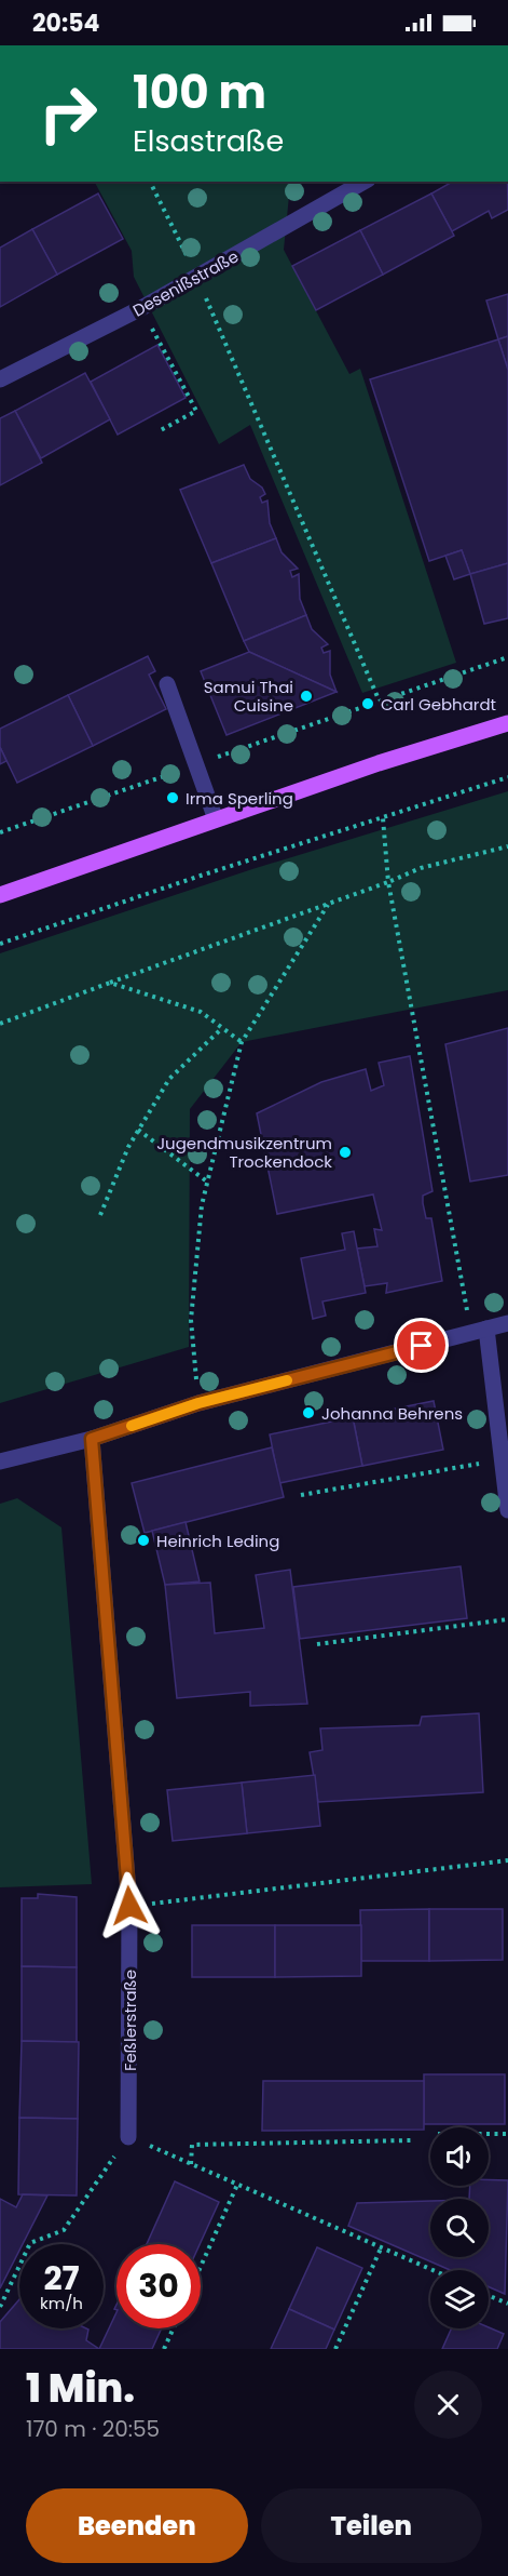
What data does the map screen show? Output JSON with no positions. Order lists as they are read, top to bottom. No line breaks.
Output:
{"streets":{"street":["Desenißstraße","Feßlerstraße"]},"places":["Samui Thai Cuisine","Carl Gebhardt","Irma Sperling","Jugendmusikzentrum Trockendock","Johanna Behrens","Heinrich Leding"],"page":{"status":"20:54","turn":["100 m","Elsastraße"],"speed":"27 km/h","limit":"30","heading":["1 Min.","170 m · 20:55"],"buttons":["Beenden","Teilen"]}}
